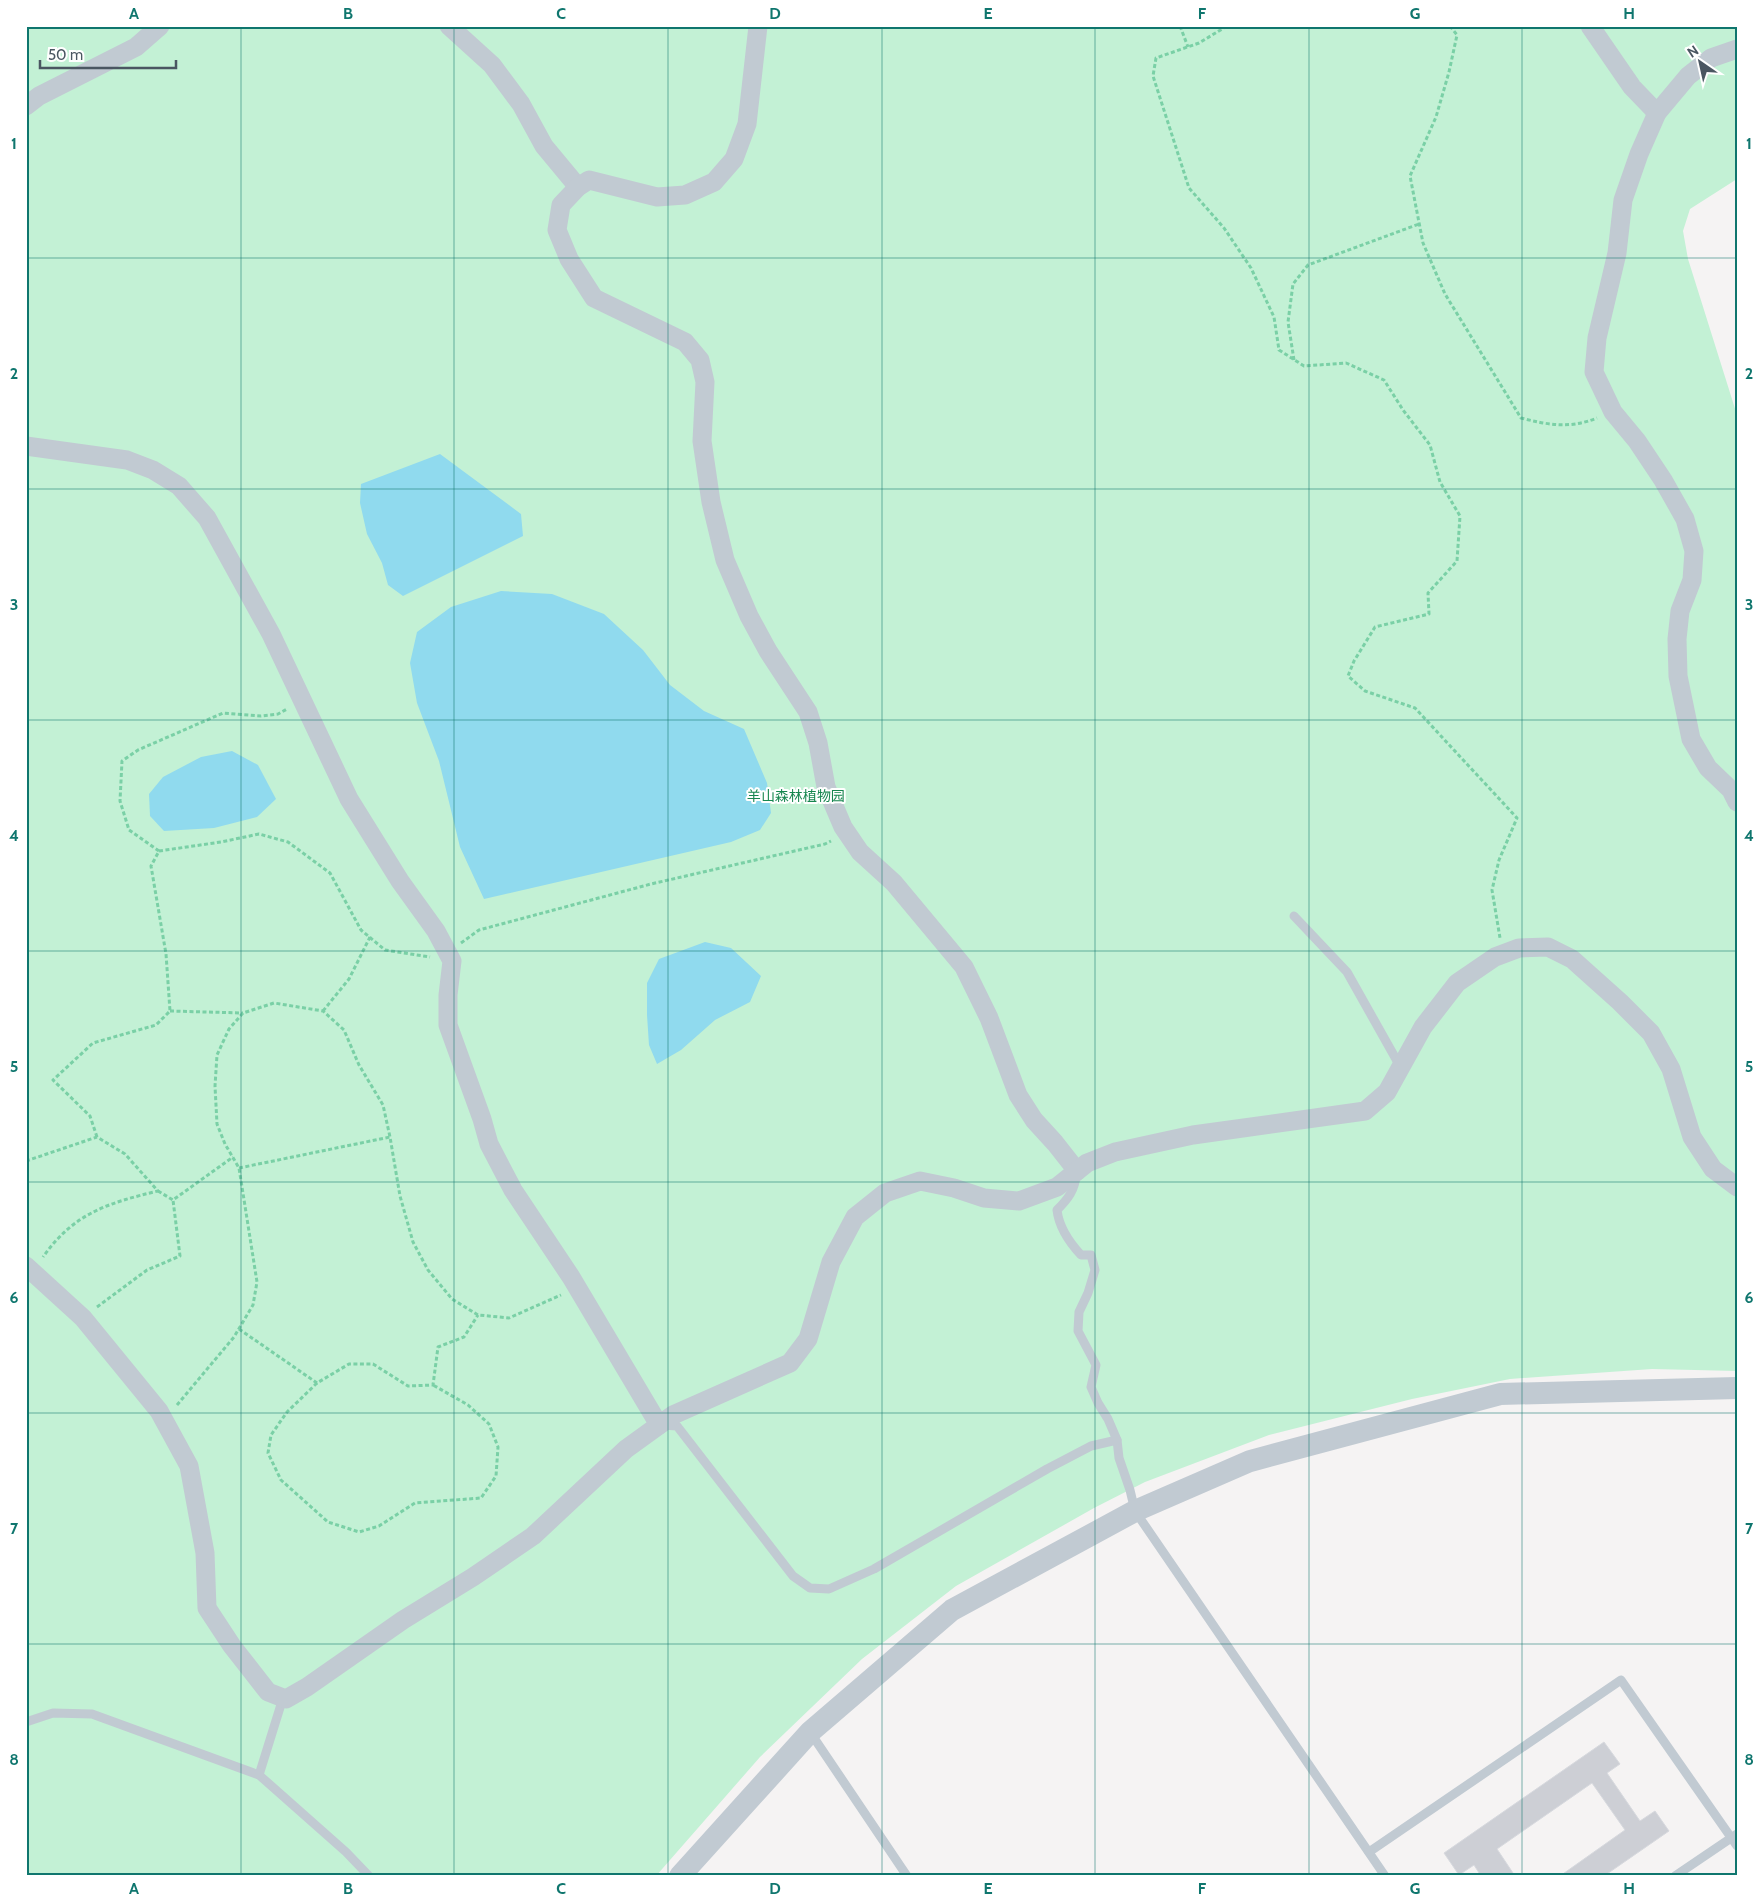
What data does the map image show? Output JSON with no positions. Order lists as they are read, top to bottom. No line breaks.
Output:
{"parks":["羊山森林植物园"],"scale_bar":"50 m","north":"top left","grid":{"columns":["A","B","C","D","E","F","G","H"],"rows":["1","2","3","4","5","6","7","8"]}}
